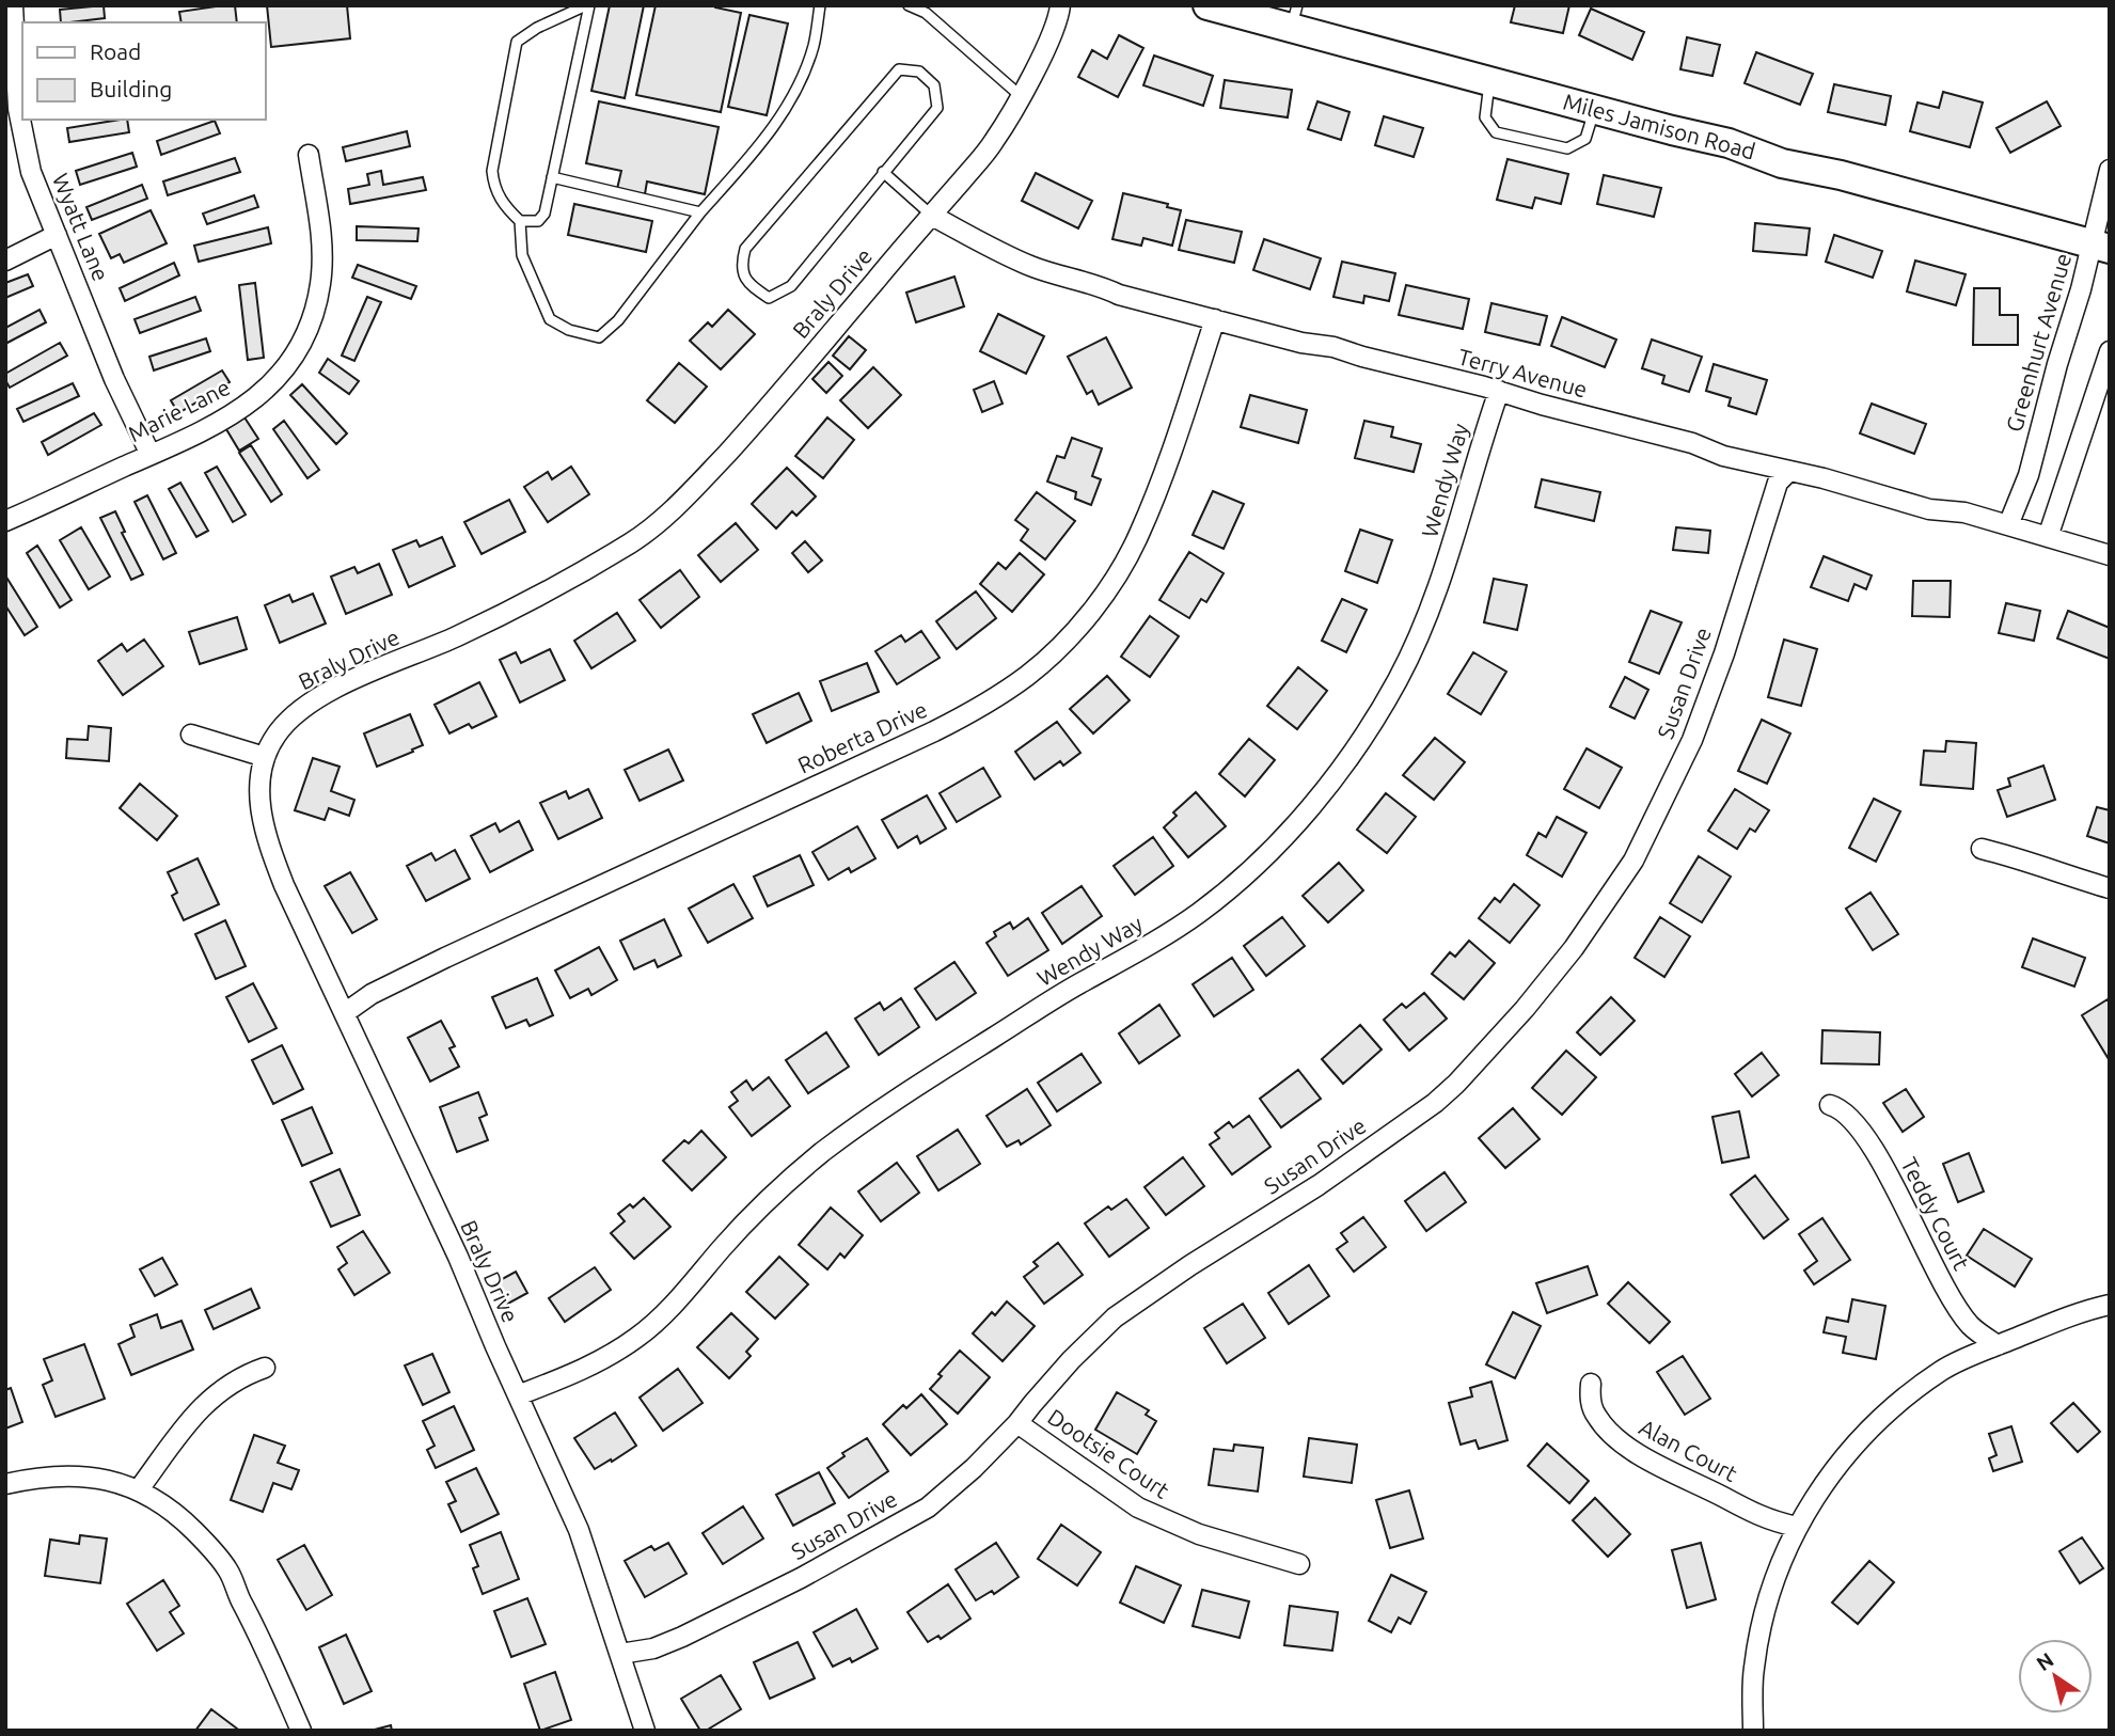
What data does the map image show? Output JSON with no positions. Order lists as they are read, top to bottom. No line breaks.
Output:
{"streets":{"main road":["Miles Jamison Road"],"street":["Wyatt Lane","Braly Drive","Greenhurt Avenue","Terry Avenue","Marie Lane","Wendy Way","Susan Drive","Roberta Drive","Teddy Court","Alan Court","Dootsie Court"]},"crossings":[["Miles Jamison Road","Greenhurt Avenue"],["Wyatt Lane","Marie Lane"],["Braly Drive","Terry Avenue"],["Braly Drive","Wendy Way"],["Braly Drive","Susan Drive"],["Braly Drive","Roberta Drive"],["Greenhurt Avenue","Terry Avenue"],["Terry Avenue","Wendy Way"],["Terry Avenue","Susan Drive"],["Terry Avenue","Roberta Drive"],["Susan Drive","Dootsie Court"]],"legend":["Road","Building"],"north":"top left"}
